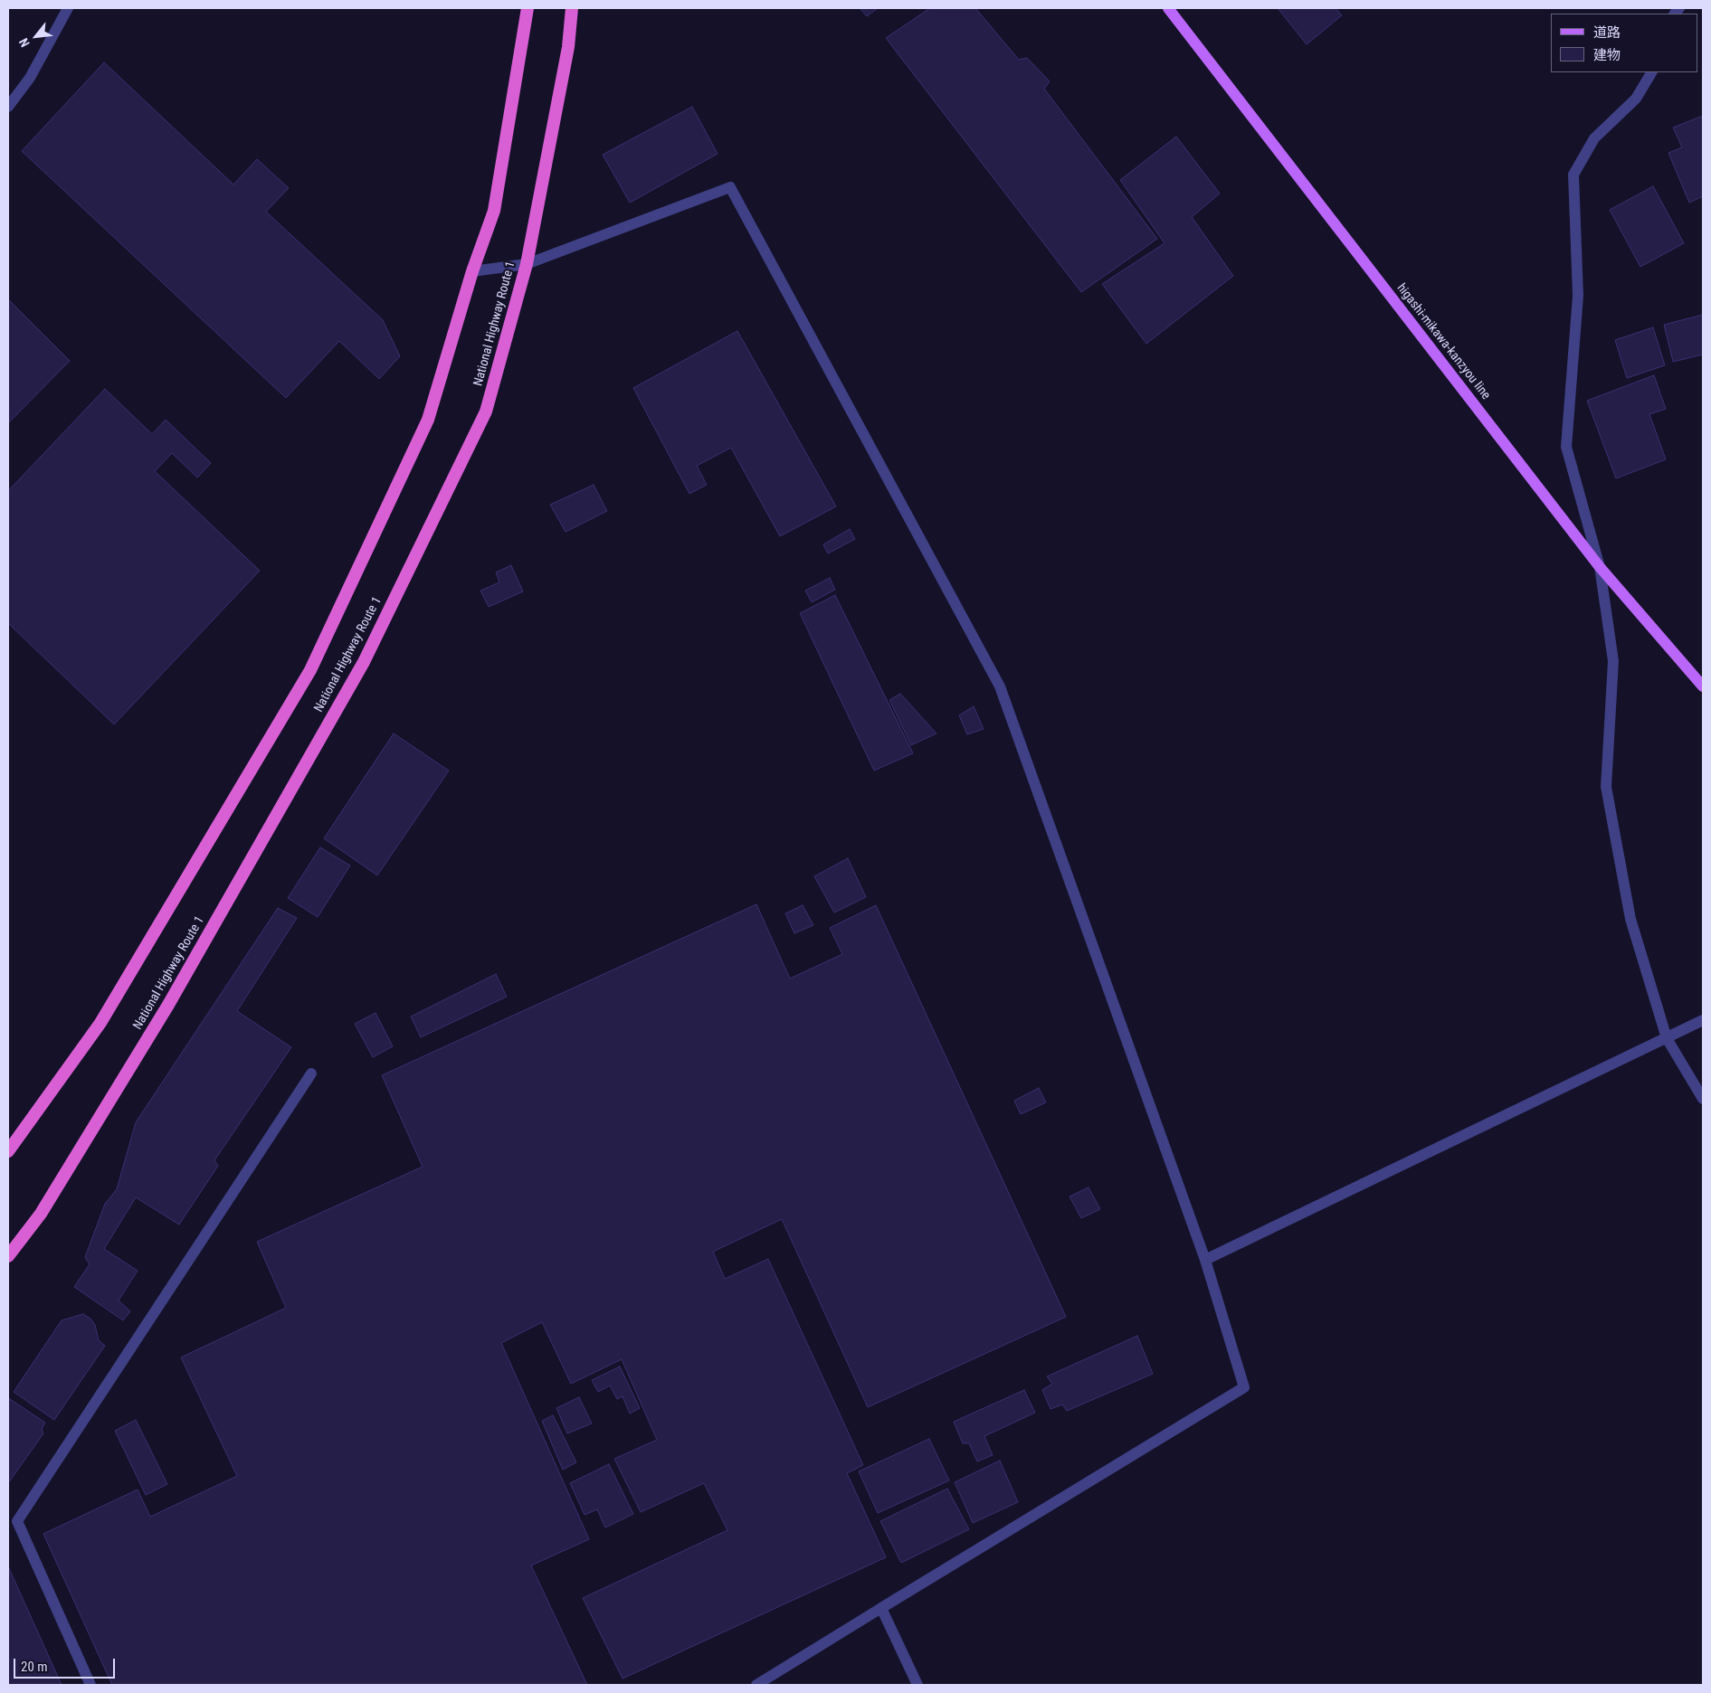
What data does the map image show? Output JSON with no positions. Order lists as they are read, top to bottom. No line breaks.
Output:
{"streets":{"highway":["National Highway Route 1"],"main road":["higashi-mikawa-kanzyou line"]},"legend":["道路","建物"],"scale_bar":"20 m","north":"bottom left"}
